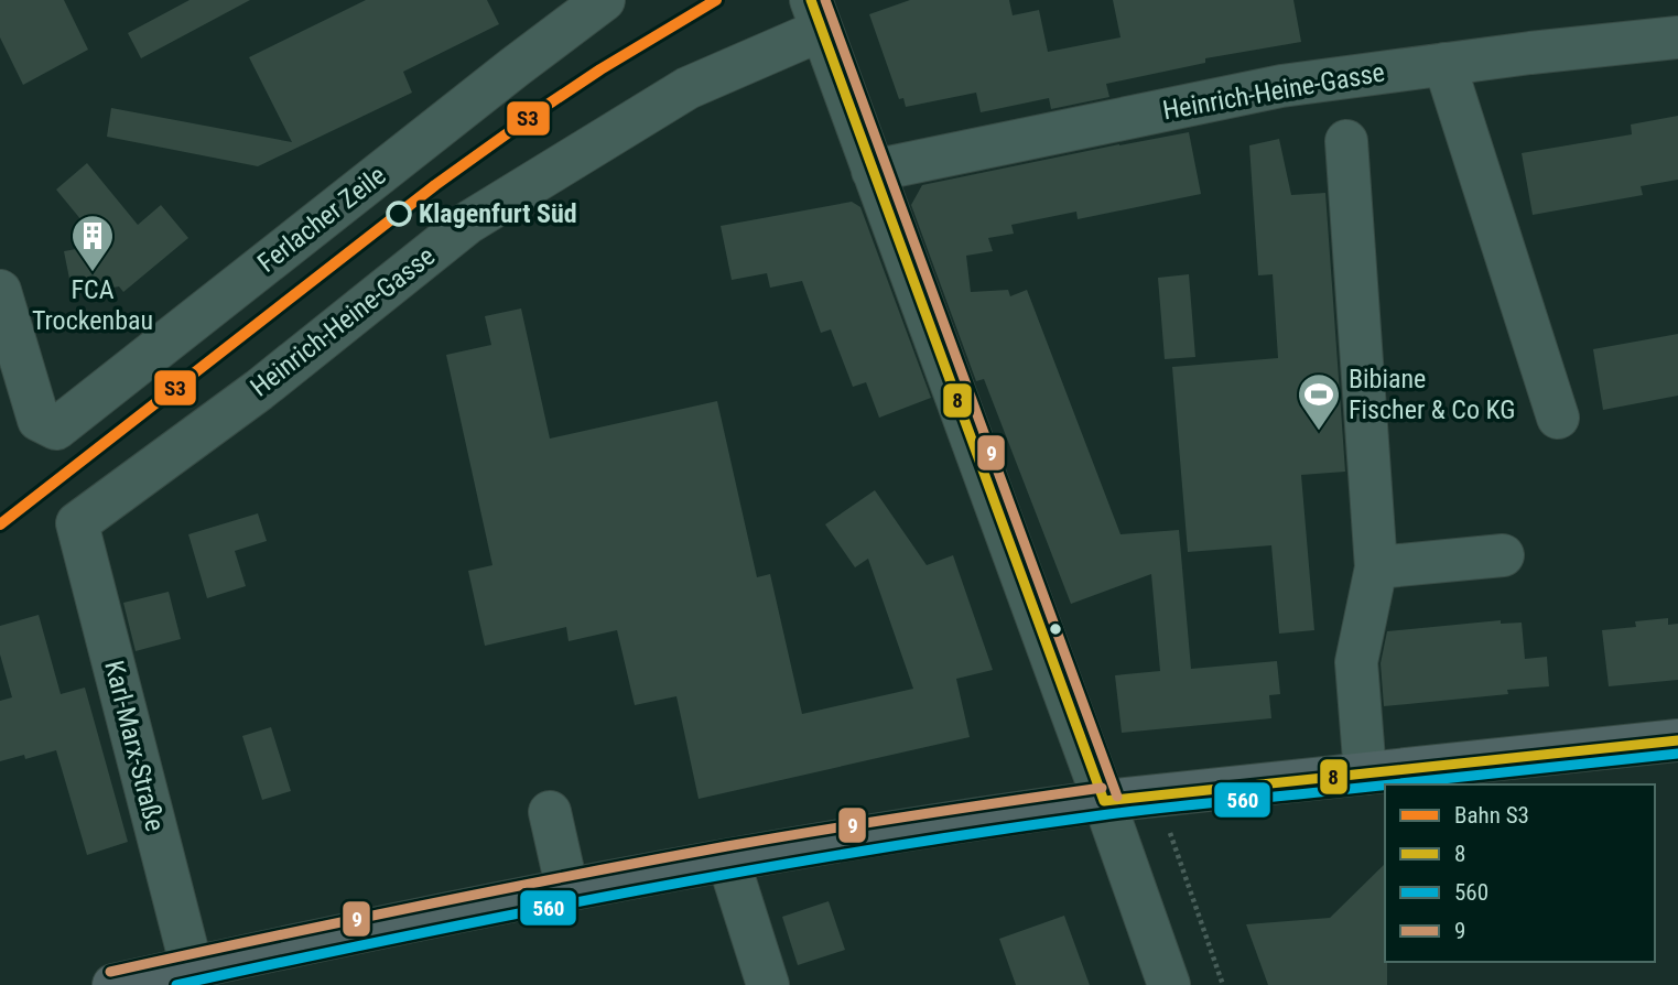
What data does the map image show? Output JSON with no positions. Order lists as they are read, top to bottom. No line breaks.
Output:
{"streets":{"street":["Heinrich-Heine-Gasse","Ferlacher Zeile","Karl-Marx-Straße"]},"crossings":[["Heinrich-Heine-Gasse","Karl-Marx-Straße"]],"places":{"other":["Klagenfurt Süd"],"building":["FCA Trockenbau"],"sports":["Bibiane Fischer & Co KG"]},"lines":["rail line S3","transit line 8","transit line 9","transit line 560"],"legend":["Bahn S3","8","560","9"]}
